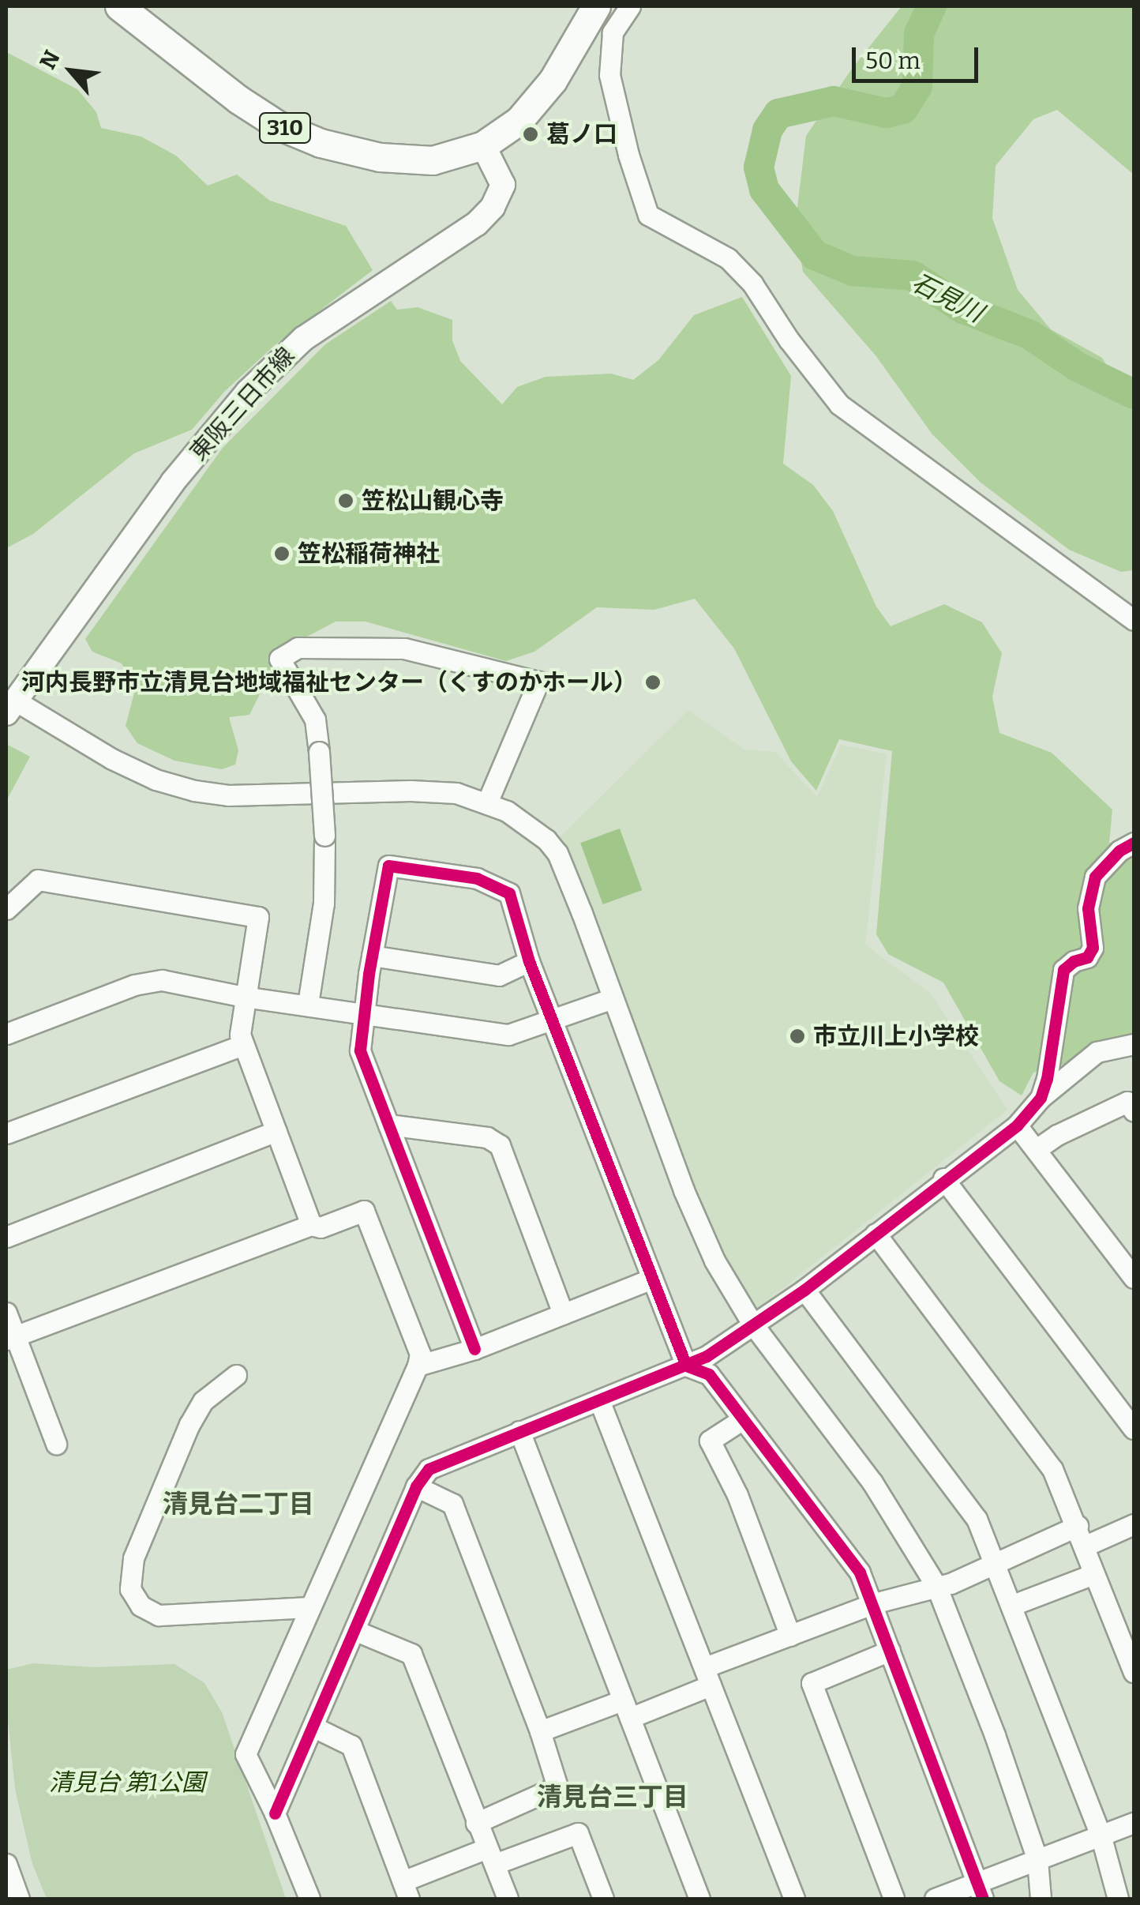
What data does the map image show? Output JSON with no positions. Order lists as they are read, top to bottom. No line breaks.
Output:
{"streets":{"highway":["310"],"main road":["東阪三日市線"]},"crossings":[["310","東阪三日市線"]],"districts":["清見台二丁目","清見台三丁目"],"water":["石見川"],"parks":["清見台 第1公園"],"places":["葛ノ口","笠松山観心寺","笠松稲荷神社","河内長野市立清見台地域福祉センター（くすのかホール）","市立川上小学校"],"scale_bar":"50 m","north":"top left"}
